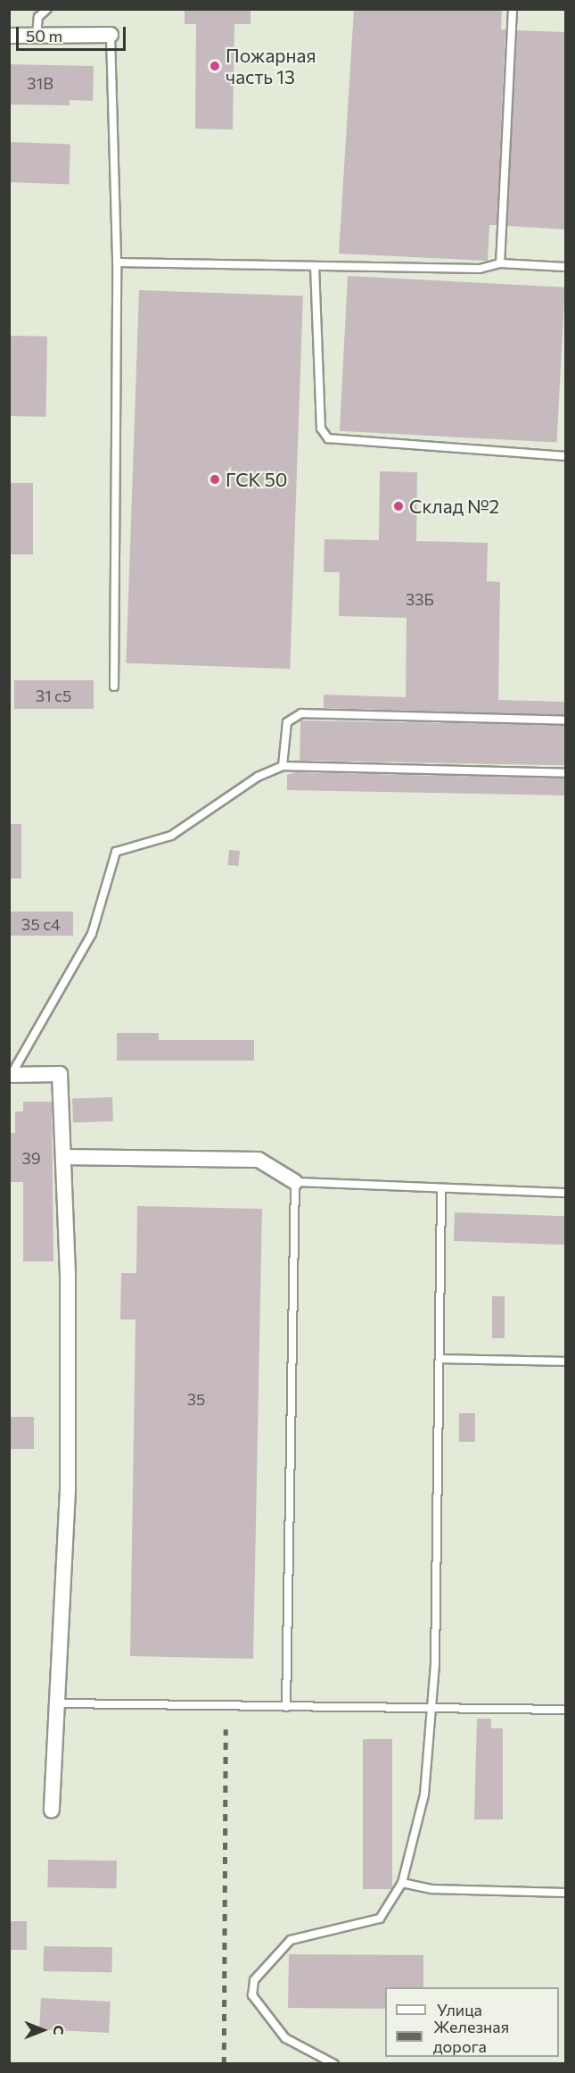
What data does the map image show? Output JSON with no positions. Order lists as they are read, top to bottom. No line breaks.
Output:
{"places":["Пожарная часть 13","ГСК 50","Склад №2"],"house_numbers":["31В","33Б","31 с5","35 с4","39","35"],"legend":["Улица","Железная дорога"],"scale_bar":"50 m","north":"right"}
